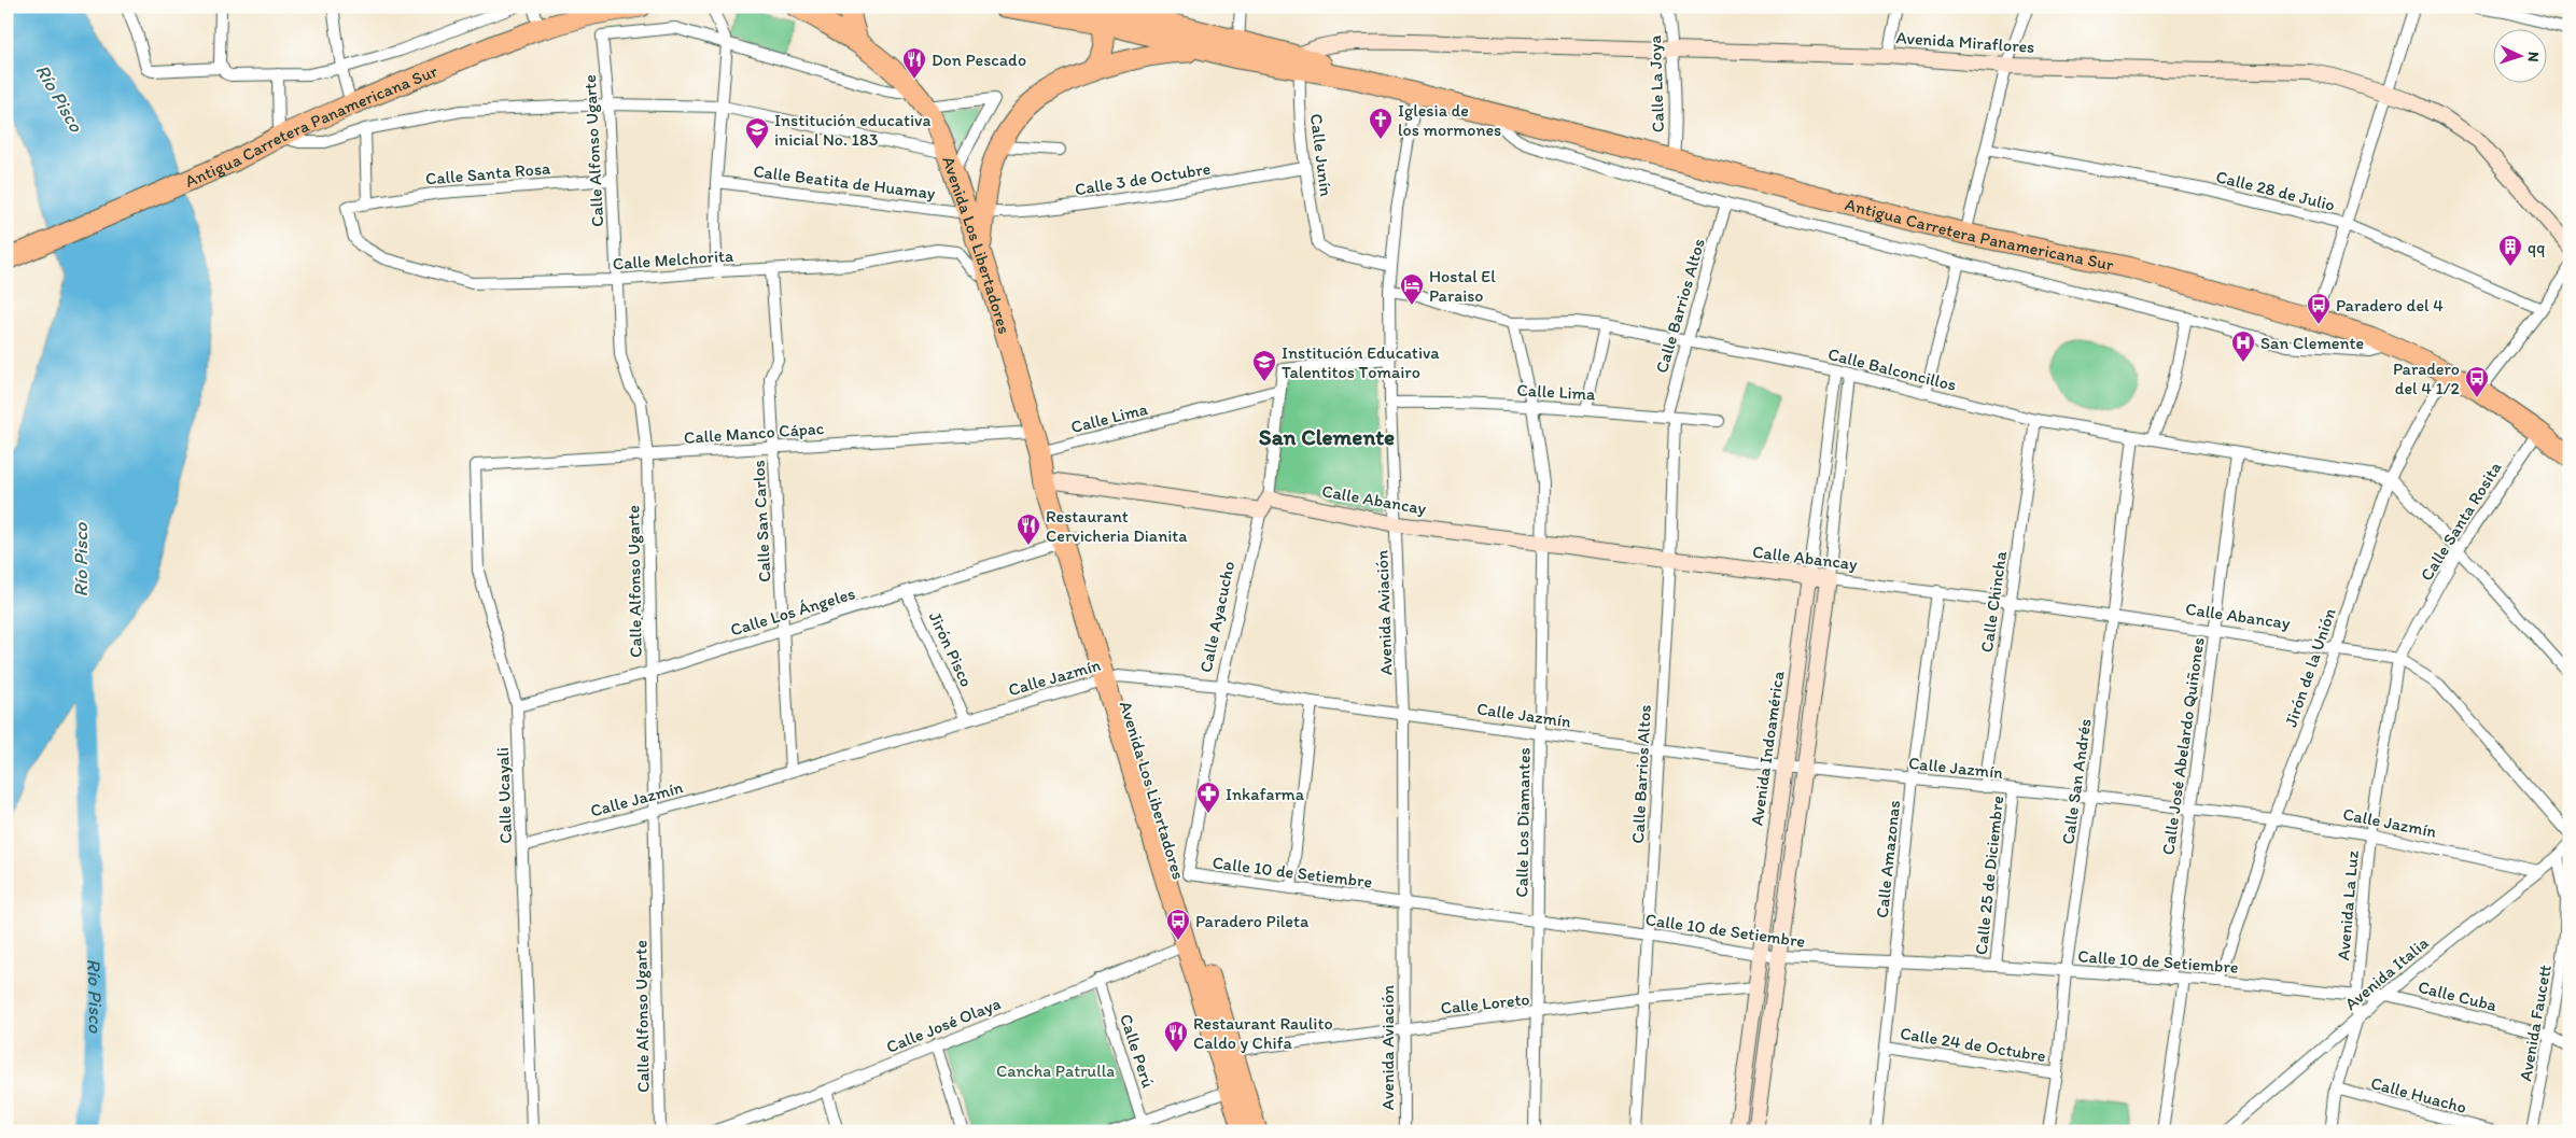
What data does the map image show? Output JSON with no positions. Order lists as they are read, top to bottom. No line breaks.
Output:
{"streets":{"highway":["Antigua Carretera Panamericana Sur","Avenida Los Libertadores"],"street":["Avenida Miraflores","Calle La Joya","Calle Alfonso Ugarte","Calle Junín","Calle Santa Rosa","Calle 3 de Octubre","Calle Beatita de Huamay","Calle 28 de Julio","Calle Melchorita","Calle Barrios Altos","Calle Balconcillos","Calle Lima","Calle Manco Cápac","Calle Abancay","Calle San Carlos","Calle Santa Rosita","Calle Chincha","Calle Los Ángeles","Avenida Aviación","Calle Ayacucho","Jirón Pisco","Jirón de la Unión","Calle Jazmín","Calle José Abelardo Quiñones","Avenida Indoamérica","Calle San Andrés","Calle Ucayali","Calle Los Diamantes","Calle Amazonas","Calle 10 de Setiembre","Calle 25 de Diciembre","Avenida La Luz","Avenida Italia","Calle Cuba","Calle Loreto","Avenida Faucett","Calle José Olaya","Calle 24 de Octubre","Calle Perú","Calle Huacho"]},"crossings":[["Avenida Miraflores","Calle La Joya"],["Avenida Miraflores","Antigua Carretera Panamericana Sur"],["Avenida Miraflores","Calle Junín"],["Calle La Joya","Antigua Carretera Panamericana Sur"],["Antigua Carretera Panamericana Sur","Calle Junín"],["Antigua Carretera Panamericana Sur","Calle Santa Rosita"],["Antigua Carretera Panamericana Sur","Avenida Aviación"],["Antigua Carretera Panamericana Sur","Jirón de la Unión"],["Calle Alfonso Ugarte","Calle Santa Rosa"],["Calle Alfonso Ugarte","Calle Melchorita"],["Calle Alfonso Ugarte","Calle Manco Cápac"],["Calle Alfonso Ugarte","Calle Los Ángeles"],["Calle Alfonso Ugarte","Calle Jazmín"],["Calle Junín","Calle 3 de Octubre"],["Calle Junín","Avenida Aviación"],["Calle Santa Rosa","Calle Melchorita"],["Calle 3 de Octubre","Calle Beatita de Huamay"],["Calle 3 de Octubre","Avenida Los Libertadores"],["Calle Beatita de Huamay","Avenida Los Libertadores"],["Avenida Los Libertadores","Calle Melchorita"],["Avenida Los Libertadores","Calle Lima"],["Avenida Los Libertadores","Calle Manco Cápac"],["Avenida Los Libertadores","Calle Abancay"],["Avenida Los Libertadores","Calle Los Ángeles"],["Avenida Los Libertadores","Calle Ayacucho"],["Avenida Los Libertadores","Calle Jazmín"],["Avenida Los Libertadores","Calle 10 de Setiembre"],["Avenida Los Libertadores","Calle Loreto"],["Avenida Los Libertadores","Calle José Olaya"],["Calle Melchorita","Calle San Carlos"],["Calle Barrios Altos","Calle Balconcillos"],["Calle Barrios Altos","Calle Lima"],["Calle Barrios Altos","Calle Abancay"],["Calle Barrios Altos","Calle Jazmín"],["Calle Barrios Altos","Calle 10 de Setiembre"],["Calle Barrios Altos","Calle Loreto"],["Calle Balconcillos","Calle Chincha"],["Calle Balconcillos","Avenida Aviación"],["Calle Balconcillos","Jirón de la Unión"],["Calle Balconcillos","Calle José Abelardo Quiñones"],["Calle Balconcillos","Avenida Indoamérica"],["Calle Balconcillos","Calle San Andrés"],["Calle Balconcillos","Calle Los Diamantes"],["Calle Lima","Avenida Aviación"],["Calle Lima","Calle Ayacucho"],["Calle Lima","Calle Los Diamantes"],["Calle Manco Cápac","Calle San Carlos"],["Calle Manco Cápac","Calle Ucayali"],["Calle Abancay","Calle Chincha"],["Calle Abancay","Avenida Aviación"],["Calle Abancay","Calle Ayacucho"],["Calle Abancay","Jirón de la Unión"],["Calle Abancay","Calle José Abelardo Quiñones"],["Calle Abancay","Avenida Indoamérica"],["Calle Abancay","Calle San Andrés"],["Calle Abancay","Calle Los Diamantes"],["Calle Abancay","Calle Amazonas"],["Calle San Carlos","Calle Los Ángeles"],["Calle San Carlos","Calle Jazmín"],["Calle Santa Rosita","Avenida La Luz"],["Calle Chincha","Calle Jazmín"],["Calle Los Ángeles","Jirón Pisco"],["Calle Los Ángeles","Calle Ucayali"],["Avenida Aviación","Calle Ayacucho"],["Avenida Aviación","Calle Jazmín"],["Avenida Aviación","Calle 10 de Setiembre"],["Avenida Aviación","Calle Loreto"],["Calle Ayacucho","Calle Jazmín"],["Calle Ayacucho","Calle 10 de Setiembre"],["Jirón Pisco","Calle Jazmín"],["Jirón de la Unión","Calle Jazmín"],["Jirón de la Unión","Calle 10 de Setiembre"],["Calle Jazmín","Calle José Abelardo Quiñones"],["Calle Jazmín","Avenida Indoamérica"],["Calle Jazmín","Calle San Andrés"],["Calle Jazmín","Calle Ucayali"],["Calle Jazmín","Calle Los Diamantes"],["Calle Jazmín","Calle Amazonas"],["Calle Jazmín","Calle 25 de Diciembre"],["Calle Jazmín","Avenida La Luz"],["Calle Jazmín","Avenida Italia"],["Calle José Abelardo Quiñones","Calle 10 de Setiembre"],["Avenida Indoamérica","Calle 10 de Setiembre"],["Avenida Indoamérica","Calle Loreto"],["Calle San Andrés","Calle 10 de Setiembre"],["Calle San Andrés","Calle 24 de Octubre"],["Calle Los Diamantes","Calle 10 de Setiembre"],["Calle Los Diamantes","Calle Loreto"],["Calle Amazonas","Calle 10 de Setiembre"],["Calle Amazonas","Calle 24 de Octubre"],["Calle 10 de Setiembre","Calle 25 de Diciembre"],["Calle 10 de Setiembre","Avenida La Luz"],["Calle 10 de Setiembre","Calle Cuba"],["Avenida La Luz","Avenida Italia"],["Avenida La Luz","Calle Cuba"],["Avenida Italia","Calle Cuba"],["Avenida Italia","Avenida Faucett"],["Calle Cuba","Avenida Faucett"],["Calle José Olaya","Calle Perú"]],"districts":["San Clemente"],"water":["Río Pisco"],"parks":["Cancha Patrulla"],"places":{"restaurant":["Don Pescado","Restaurant Cervicheria Dianita","Restaurant Raulito Caldo y Chifa"],"church":["Iglesia de los mormones"],"school or university":["Institución educativa inicial No. 183","Institución Educativa Talentitos Tomairo"],"building":["qq"],"hotel":["Hostal El Paraiso"],"bus stop":["Paradero del 4","Paradero del 4 1/2","Paradero Pileta"],"hospital":["San Clemente"],"pharmacy":["Inkafarma"]},"north":"right"}
